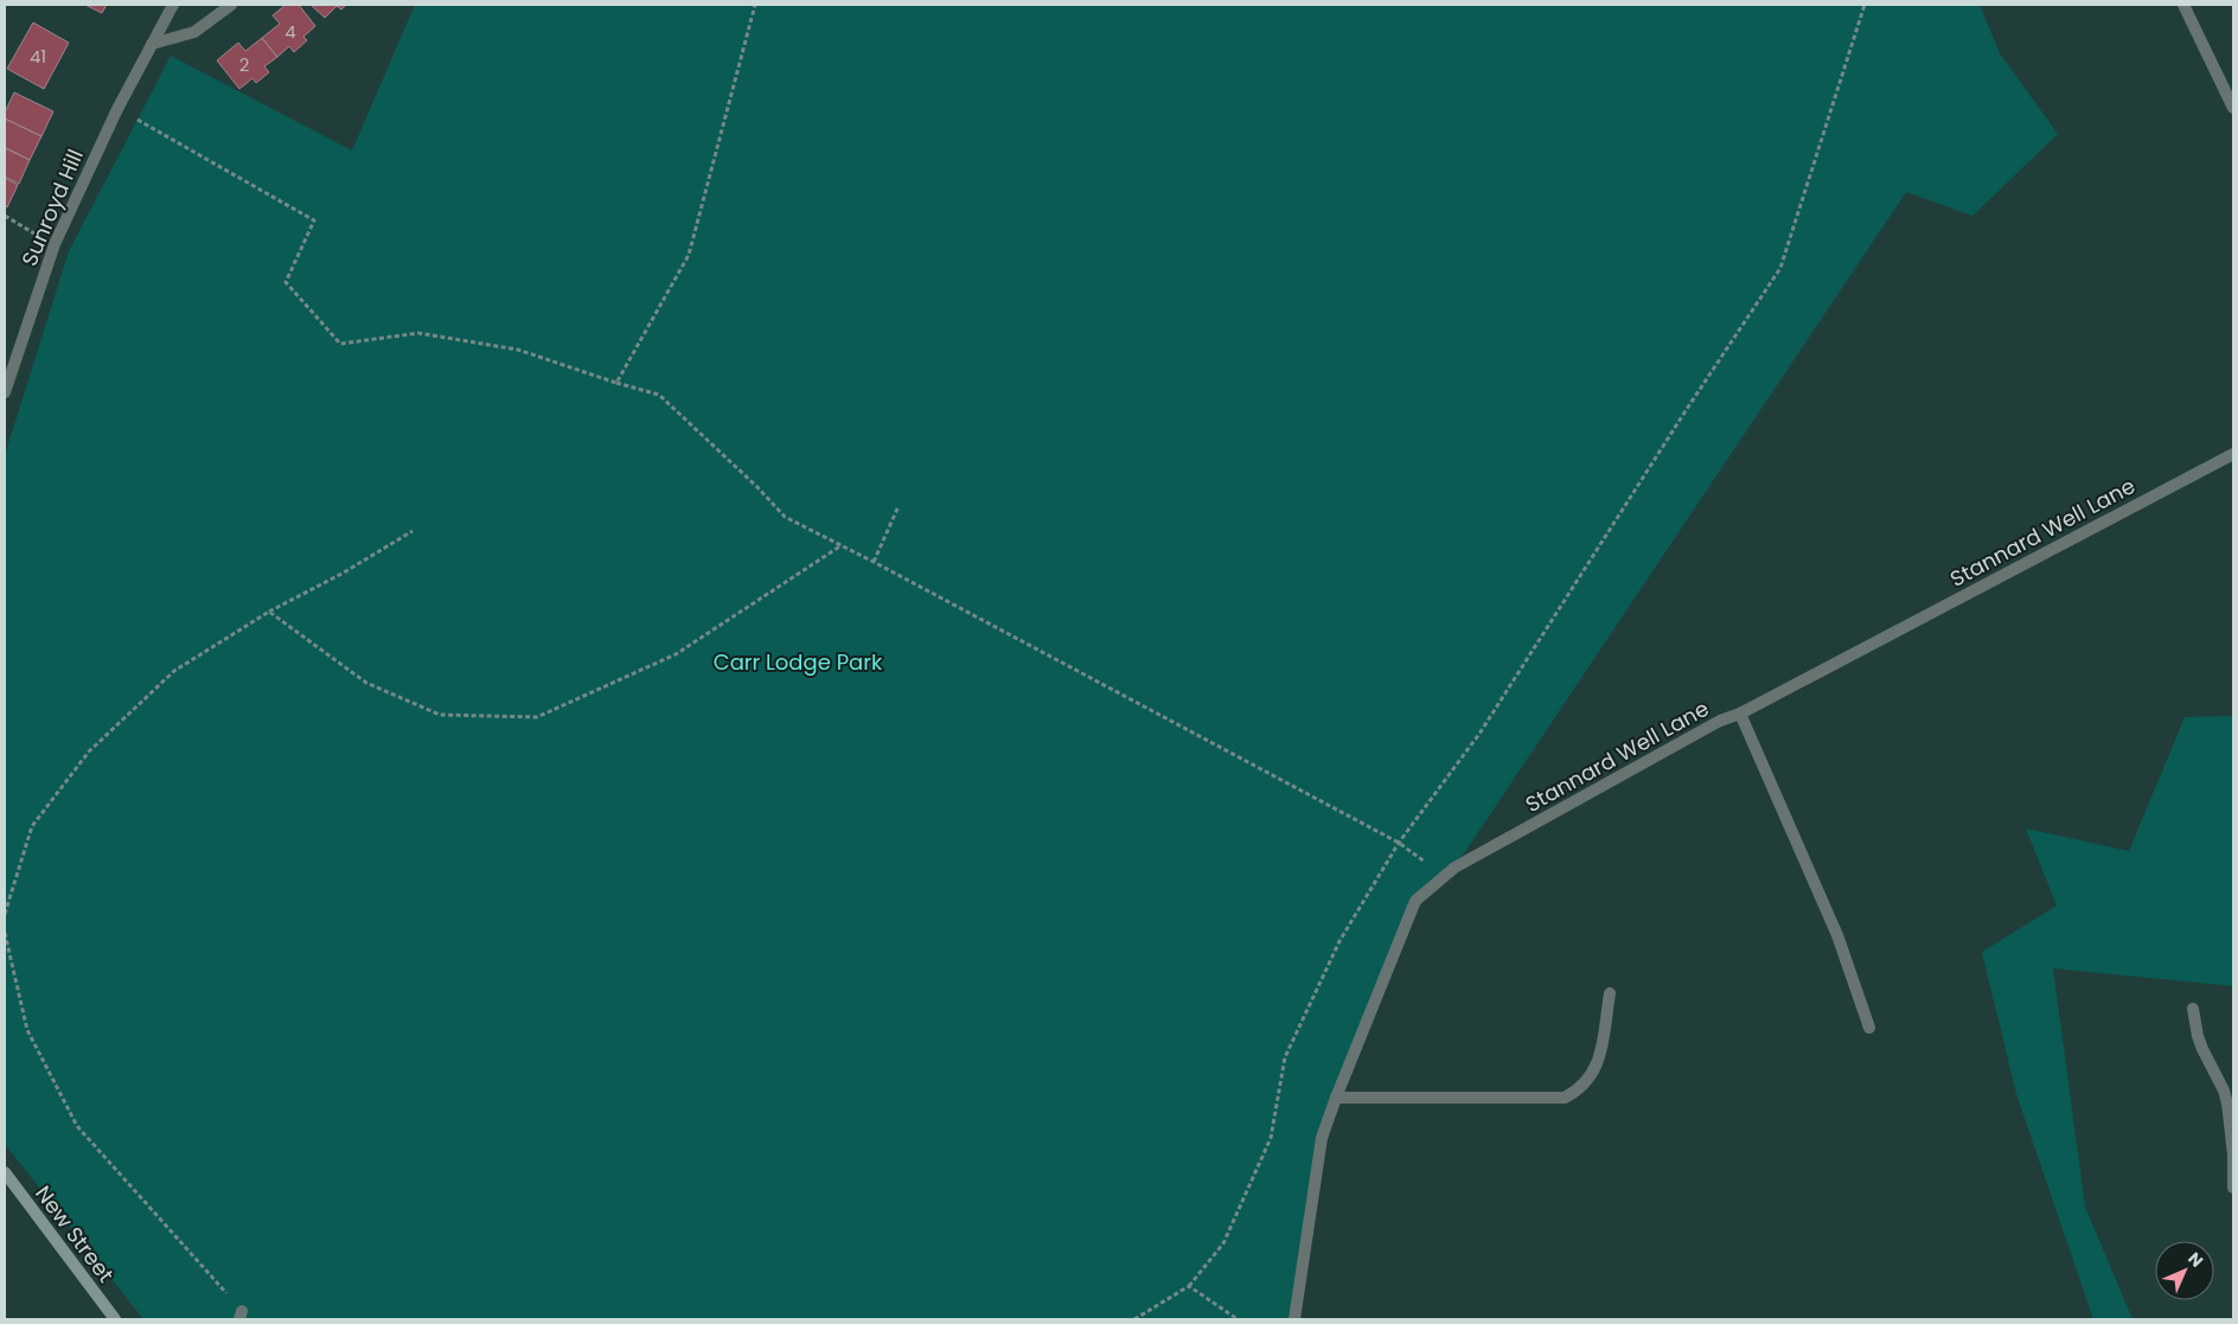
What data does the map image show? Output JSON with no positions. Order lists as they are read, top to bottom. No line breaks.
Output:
{"streets":{"street":["Sunroyd Hill","Stannard Well Lane","New Street"]},"parks":["Carr Lodge Park"],"house_numbers":["4","41","2"],"north":"top right"}
